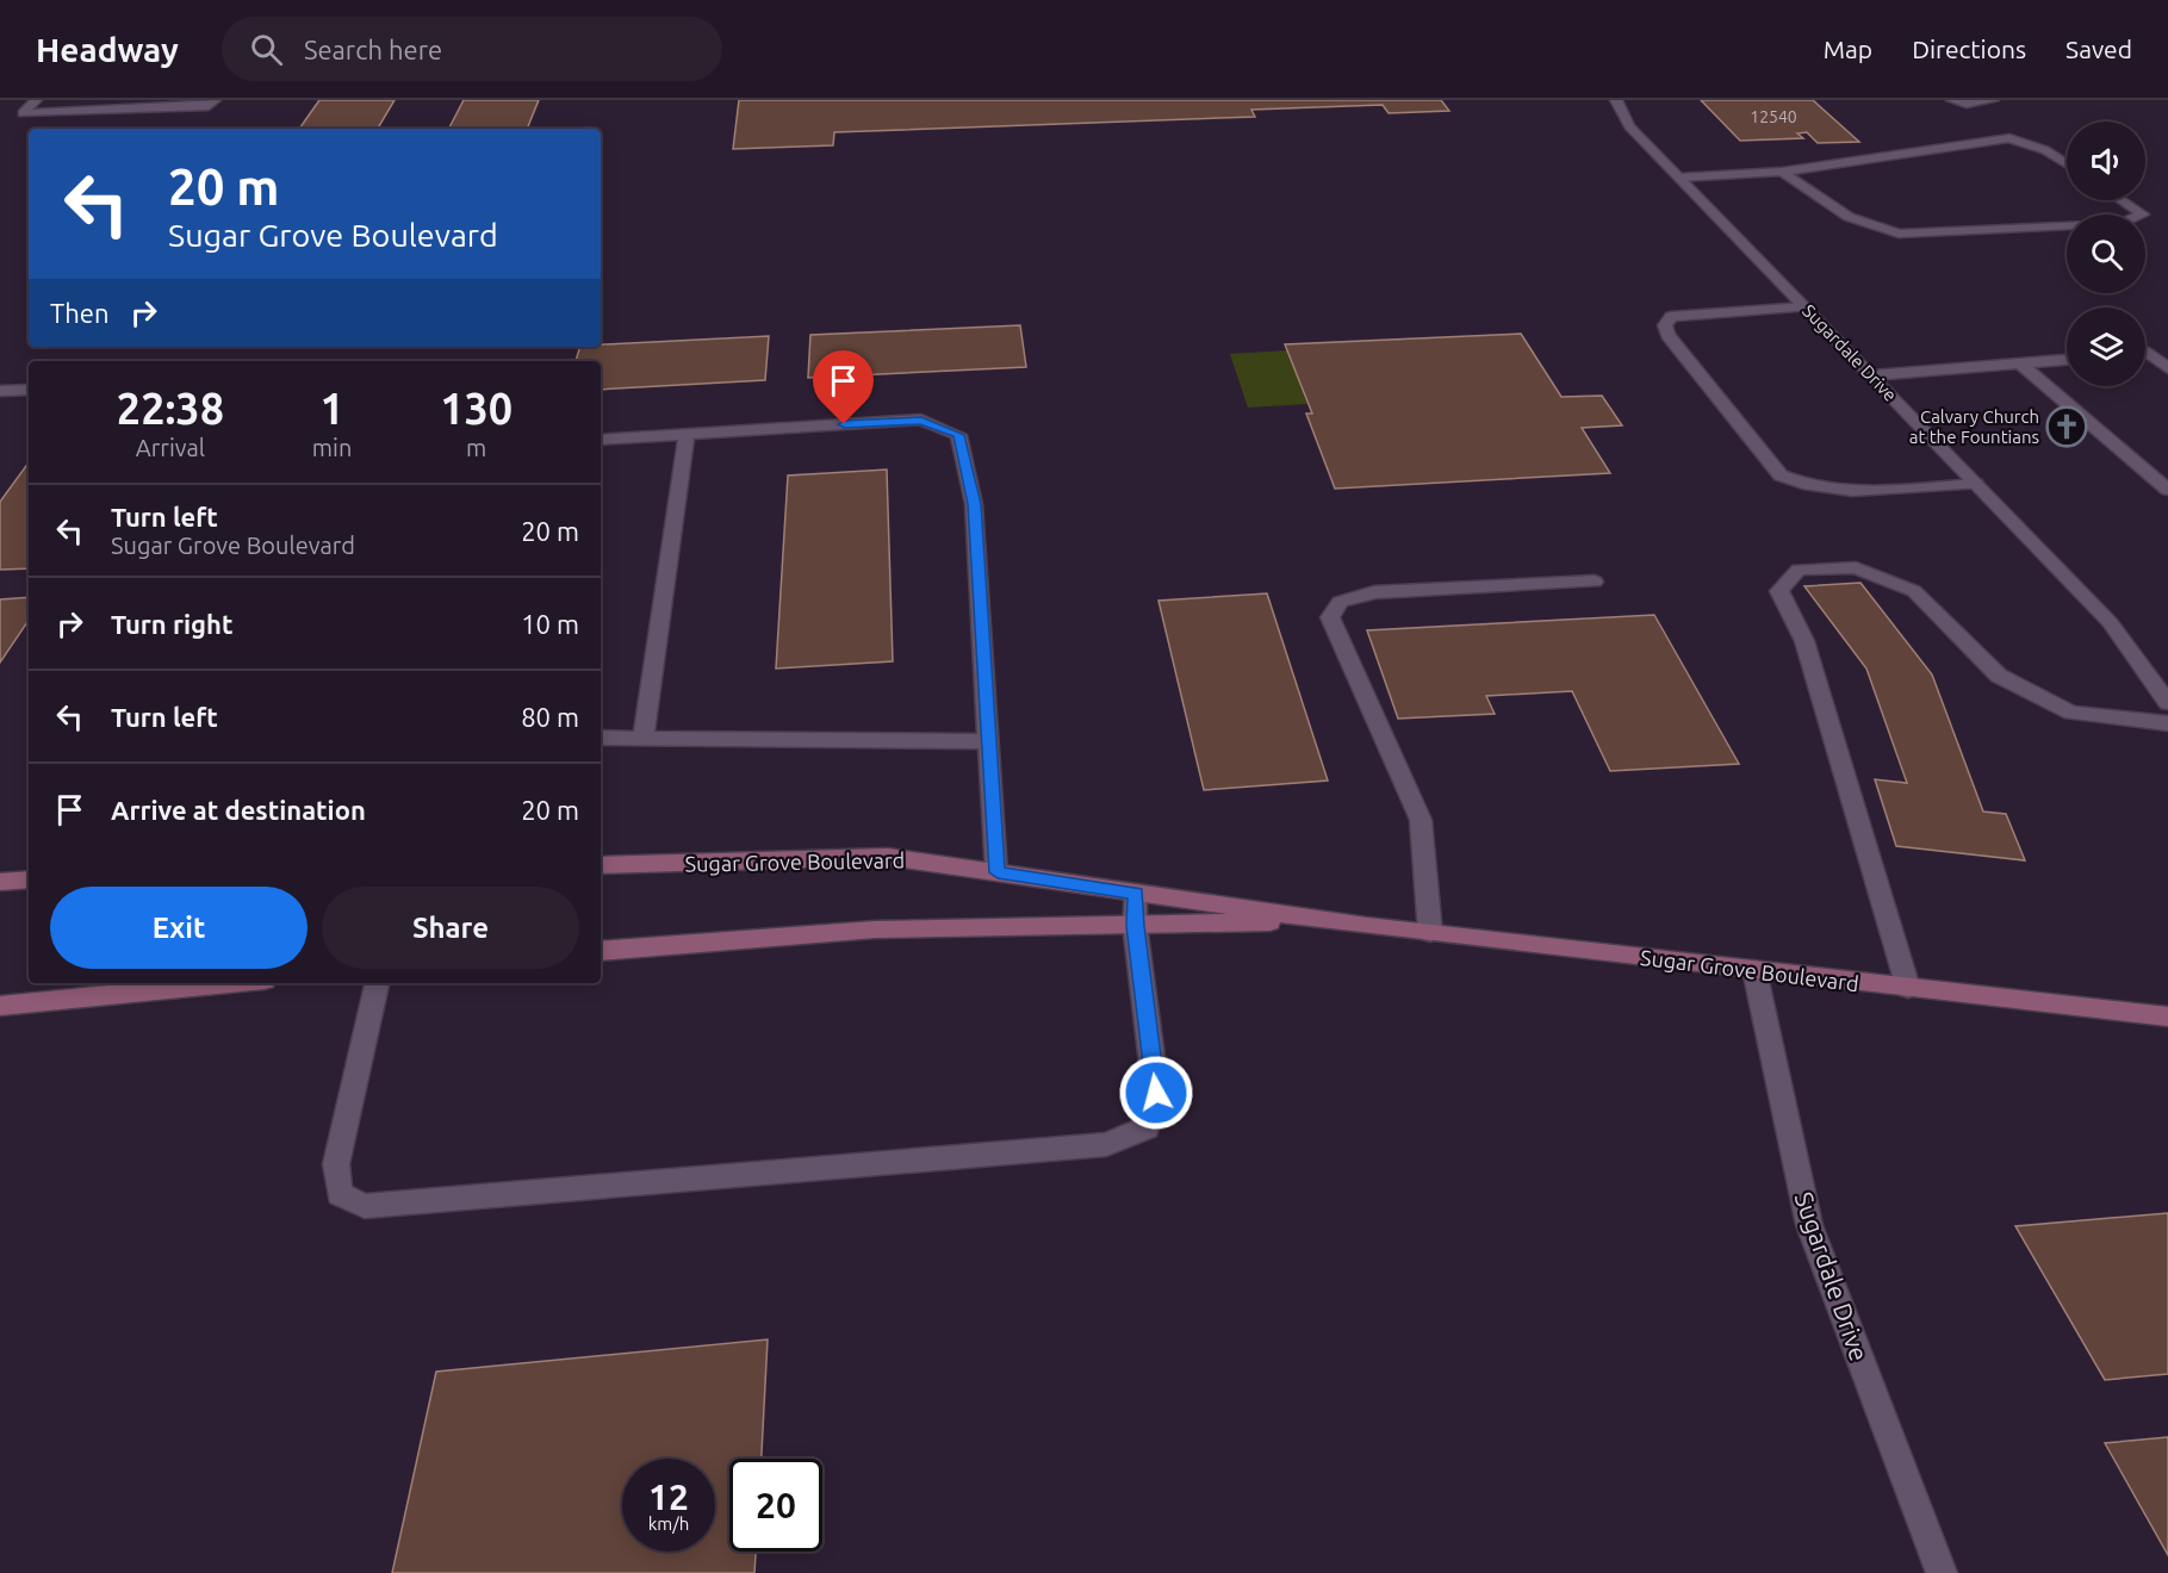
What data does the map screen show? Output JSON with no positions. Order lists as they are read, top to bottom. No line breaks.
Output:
{"streets":{"street":["Sugardale Drive","Sugar Grove Boulevard"]},"crossings":[["Sugardale Drive","Sugar Grove Boulevard"]],"places":{"church":["Calvary Church at the Fountians"]},"house_numbers":["12540"],"page":{"header":"Headway","search":"Search here","nav":["Map","Directions","Saved"],"turn":["20 m","Sugar Grove Boulevard"],"then":"Then","eta":["22:38","Arrival","1","min","130","m"],"list":[{"name":"Turn left","note":"Sugar Grove Boulevard","value":"20 m"},{"name":"Turn right","value":"10 m"},{"name":"Turn left","value":"80 m"},{"name":"Arrive at destination","value":"20 m"}],"buttons":["Exit","Share"],"speed":"12 km/h","limit":"20"}}
